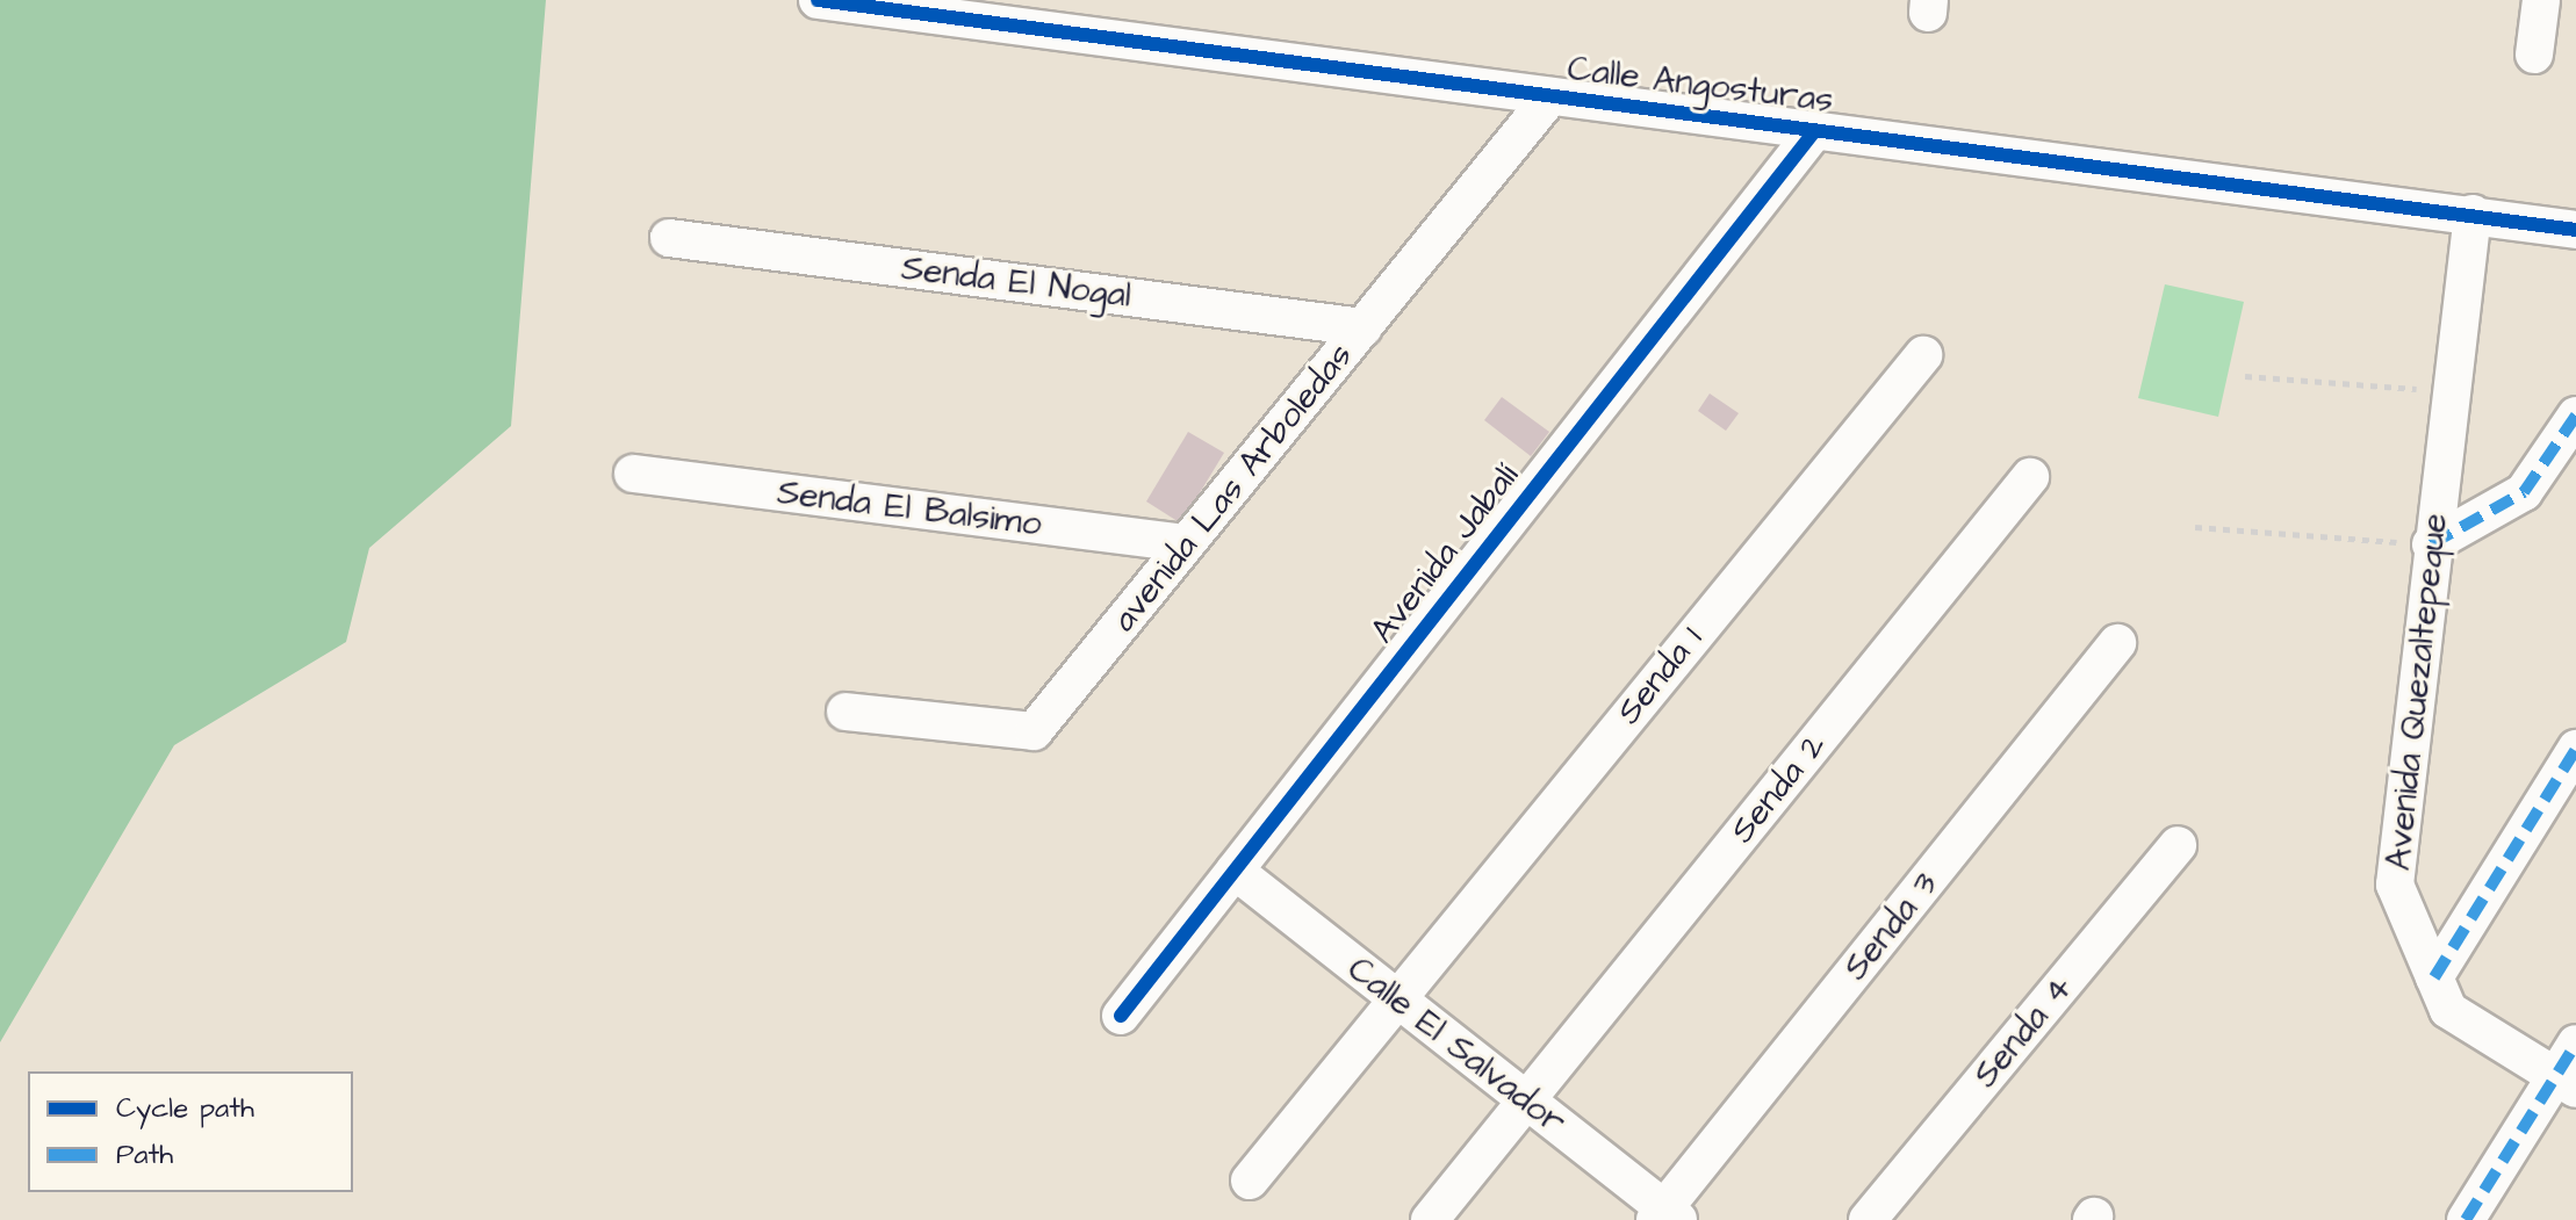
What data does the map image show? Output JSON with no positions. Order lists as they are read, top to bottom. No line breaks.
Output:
{"streets":{"street":["Calle Angosturas","Senda El Nogal","avenida Las Arboledas","Senda El Balsimo","Avenida Jabalí","Senda 1","Avenida Quezaltepeque","Senda 2","Senda 3","Senda 4","Calle El Salvador"]},"crossings":[["Calle Angosturas","avenida Las Arboledas"],["Calle Angosturas","Avenida Jabalí"],["Calle Angosturas","Avenida Quezaltepeque"],["Senda El Nogal","avenida Las Arboledas"],["avenida Las Arboledas","Senda El Balsimo"],["Avenida Jabalí","Calle El Salvador"],["Senda 1","Calle El Salvador"],["Senda 2","Calle El Salvador"],["Senda 3","Calle El Salvador"]],"legend":["Cycle path","Path"]}
